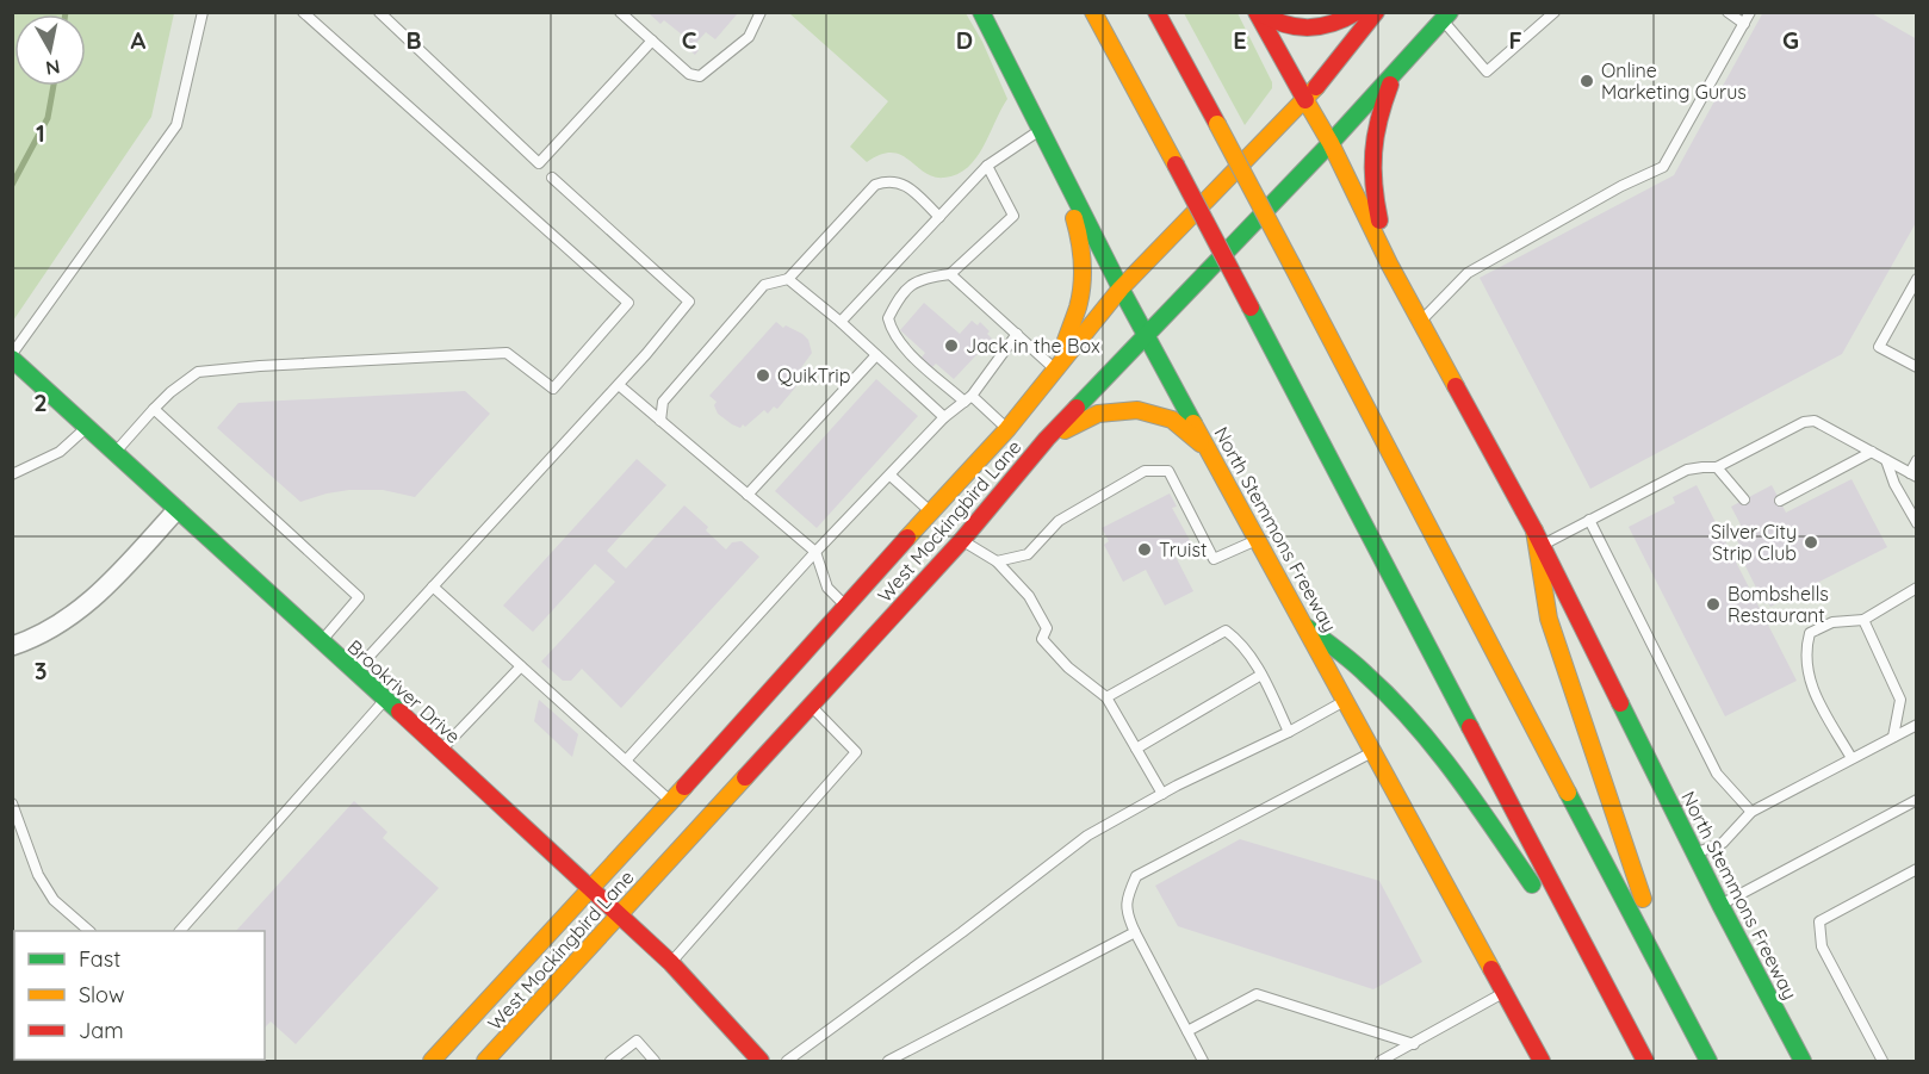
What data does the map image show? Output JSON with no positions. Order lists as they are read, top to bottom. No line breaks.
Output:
{"streets":{"main road":["West Mockingbird Lane","North Stemmons Freeway","Brookriver Drive"]},"crossings":[["West Mockingbird Lane","North Stemmons Freeway"],["West Mockingbird Lane","Brookriver Drive"]],"places":["Online Marketing Gurus","Jack in the Box","QuikTrip","Silver City Strip Club","Truist","Bombshells Restaurant"],"legend":["Fast","Slow","Jam"],"north":"bottom","grid":{"columns":["A","B","C","D","E","F","G"],"rows":["1","2","3"]}}
